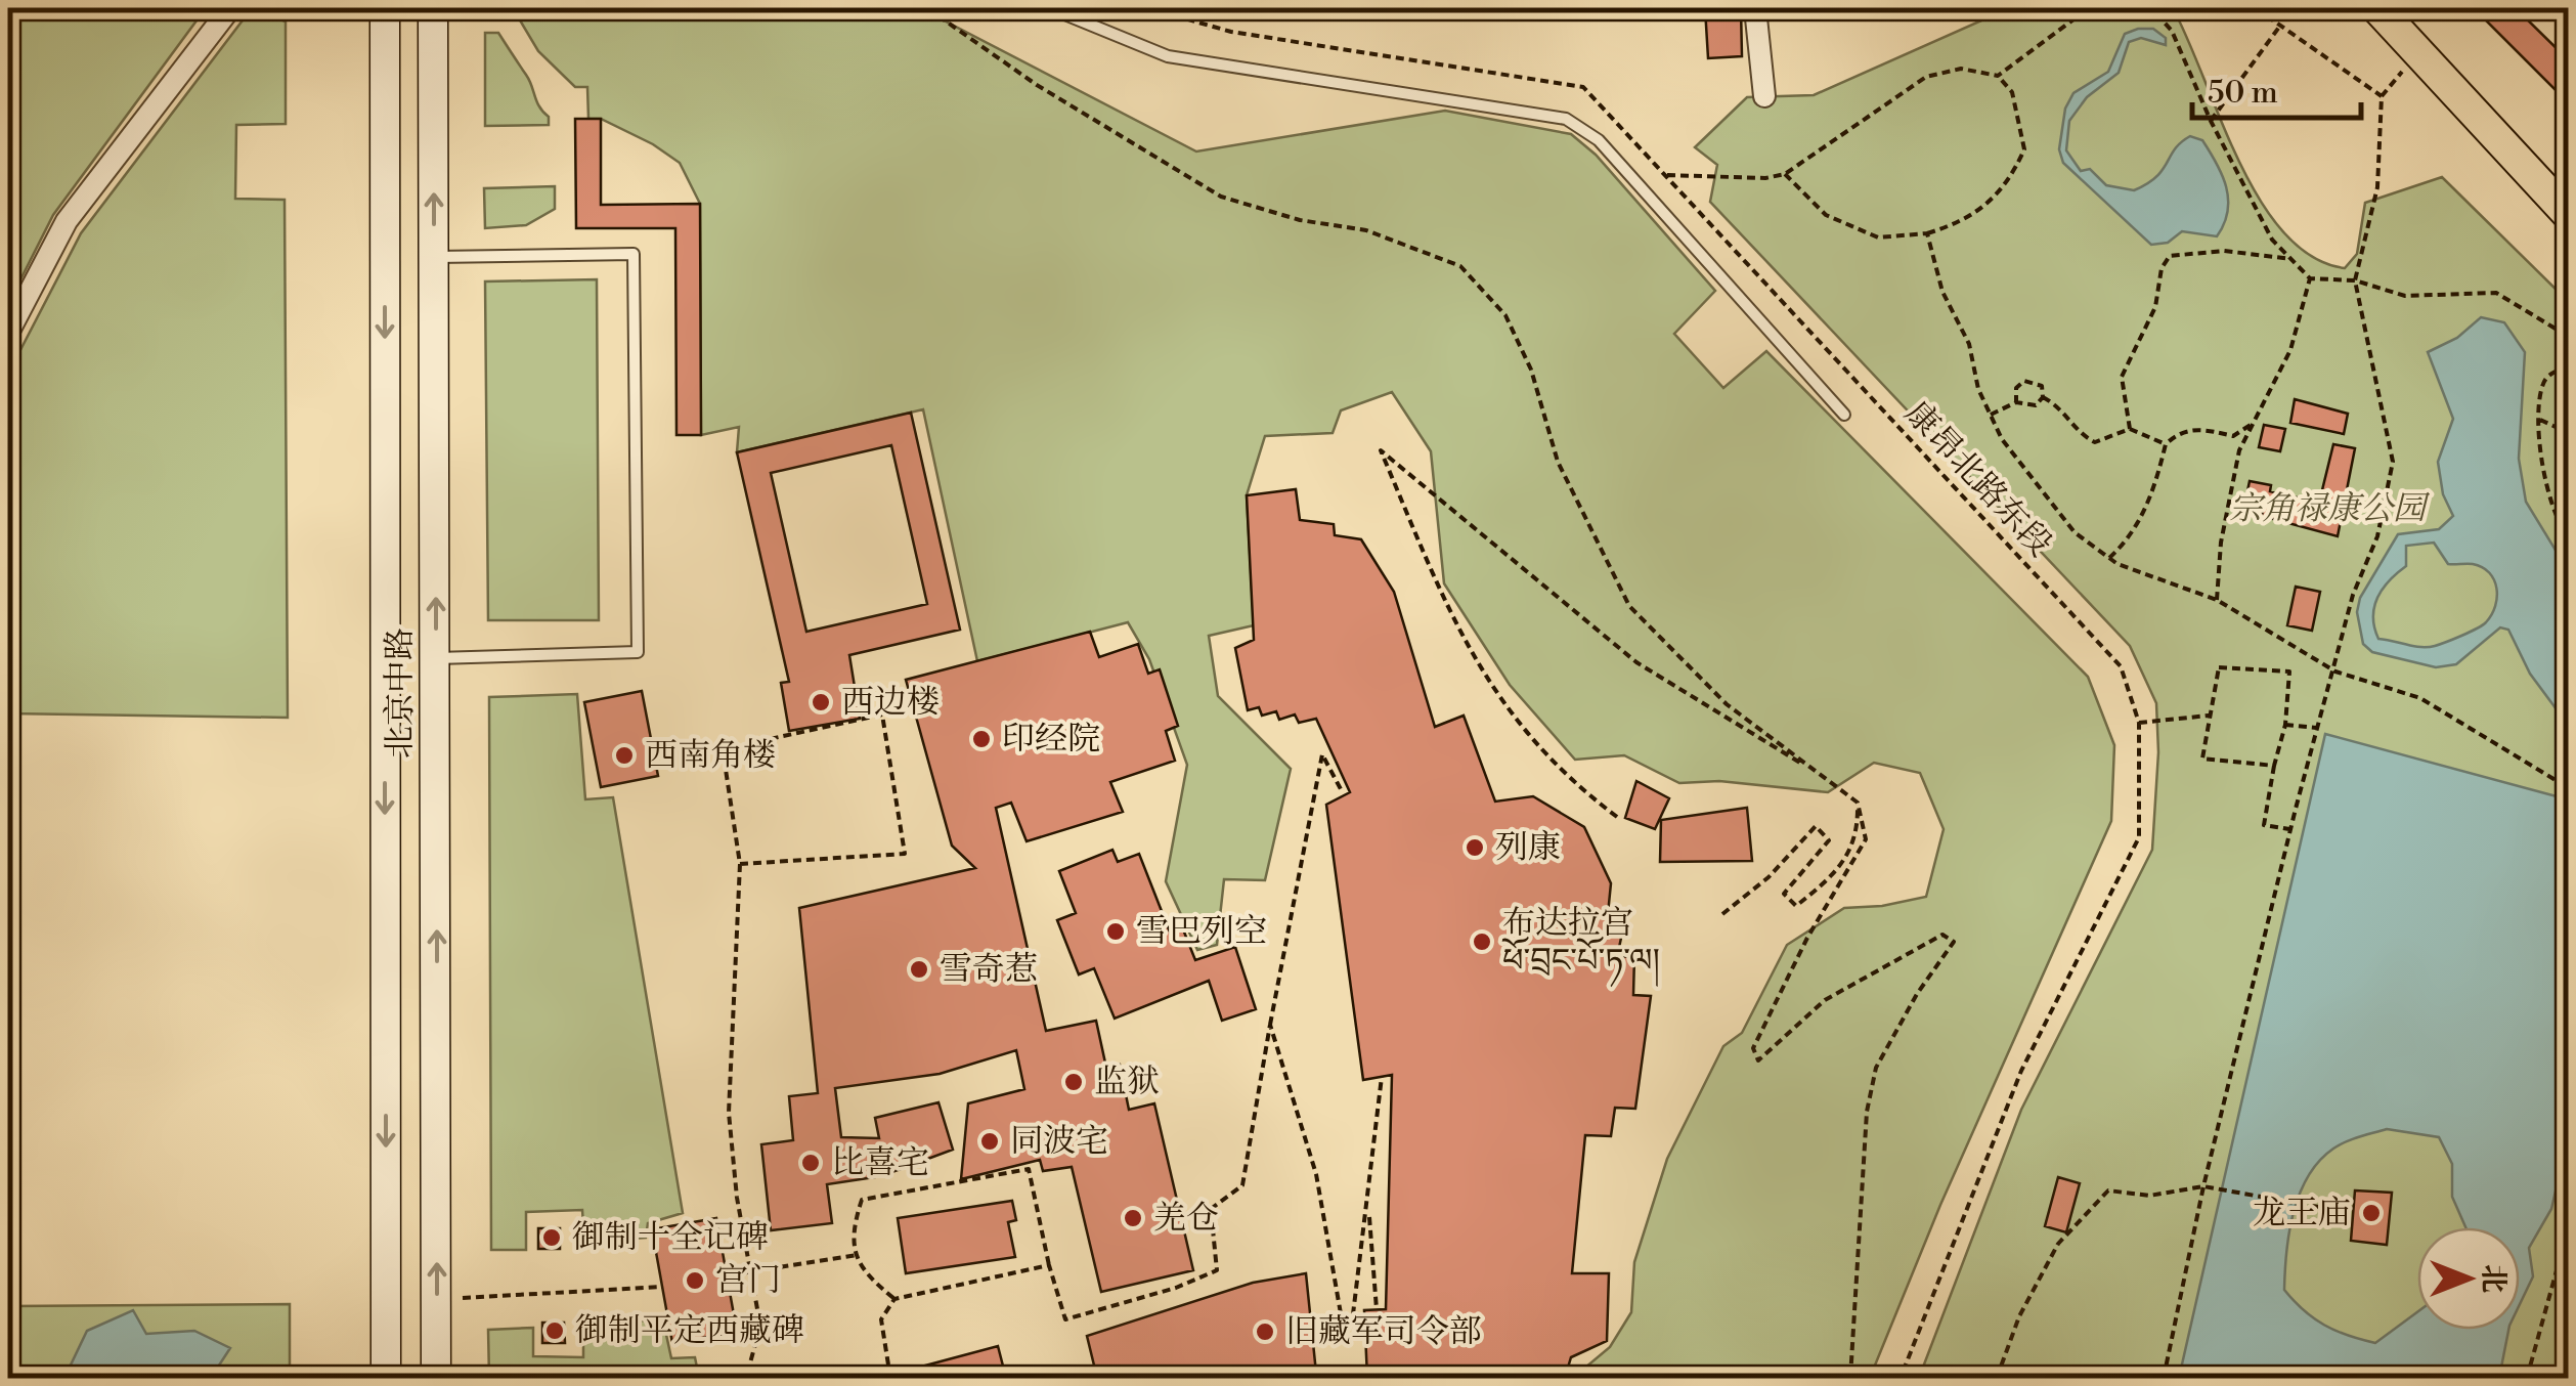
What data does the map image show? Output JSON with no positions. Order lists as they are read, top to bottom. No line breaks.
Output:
{"streets":{"main road":["北京中路"],"path":["康昂北路东段"]},"parks":["宗角禄康公园"],"places":["西边楼","印经院","西南角楼","列康","雪巴列空","布达拉宫 ཕོ་བྲང་པོ་ཏ་ལ།","雪奇惹","监狱","同波宅","比喜宅","龙王庙","羌仓","御制十全记碑","宫门","御制平定西藏碑","旧藏军司令部"],"scale_bar":"50 m","north":"right"}
